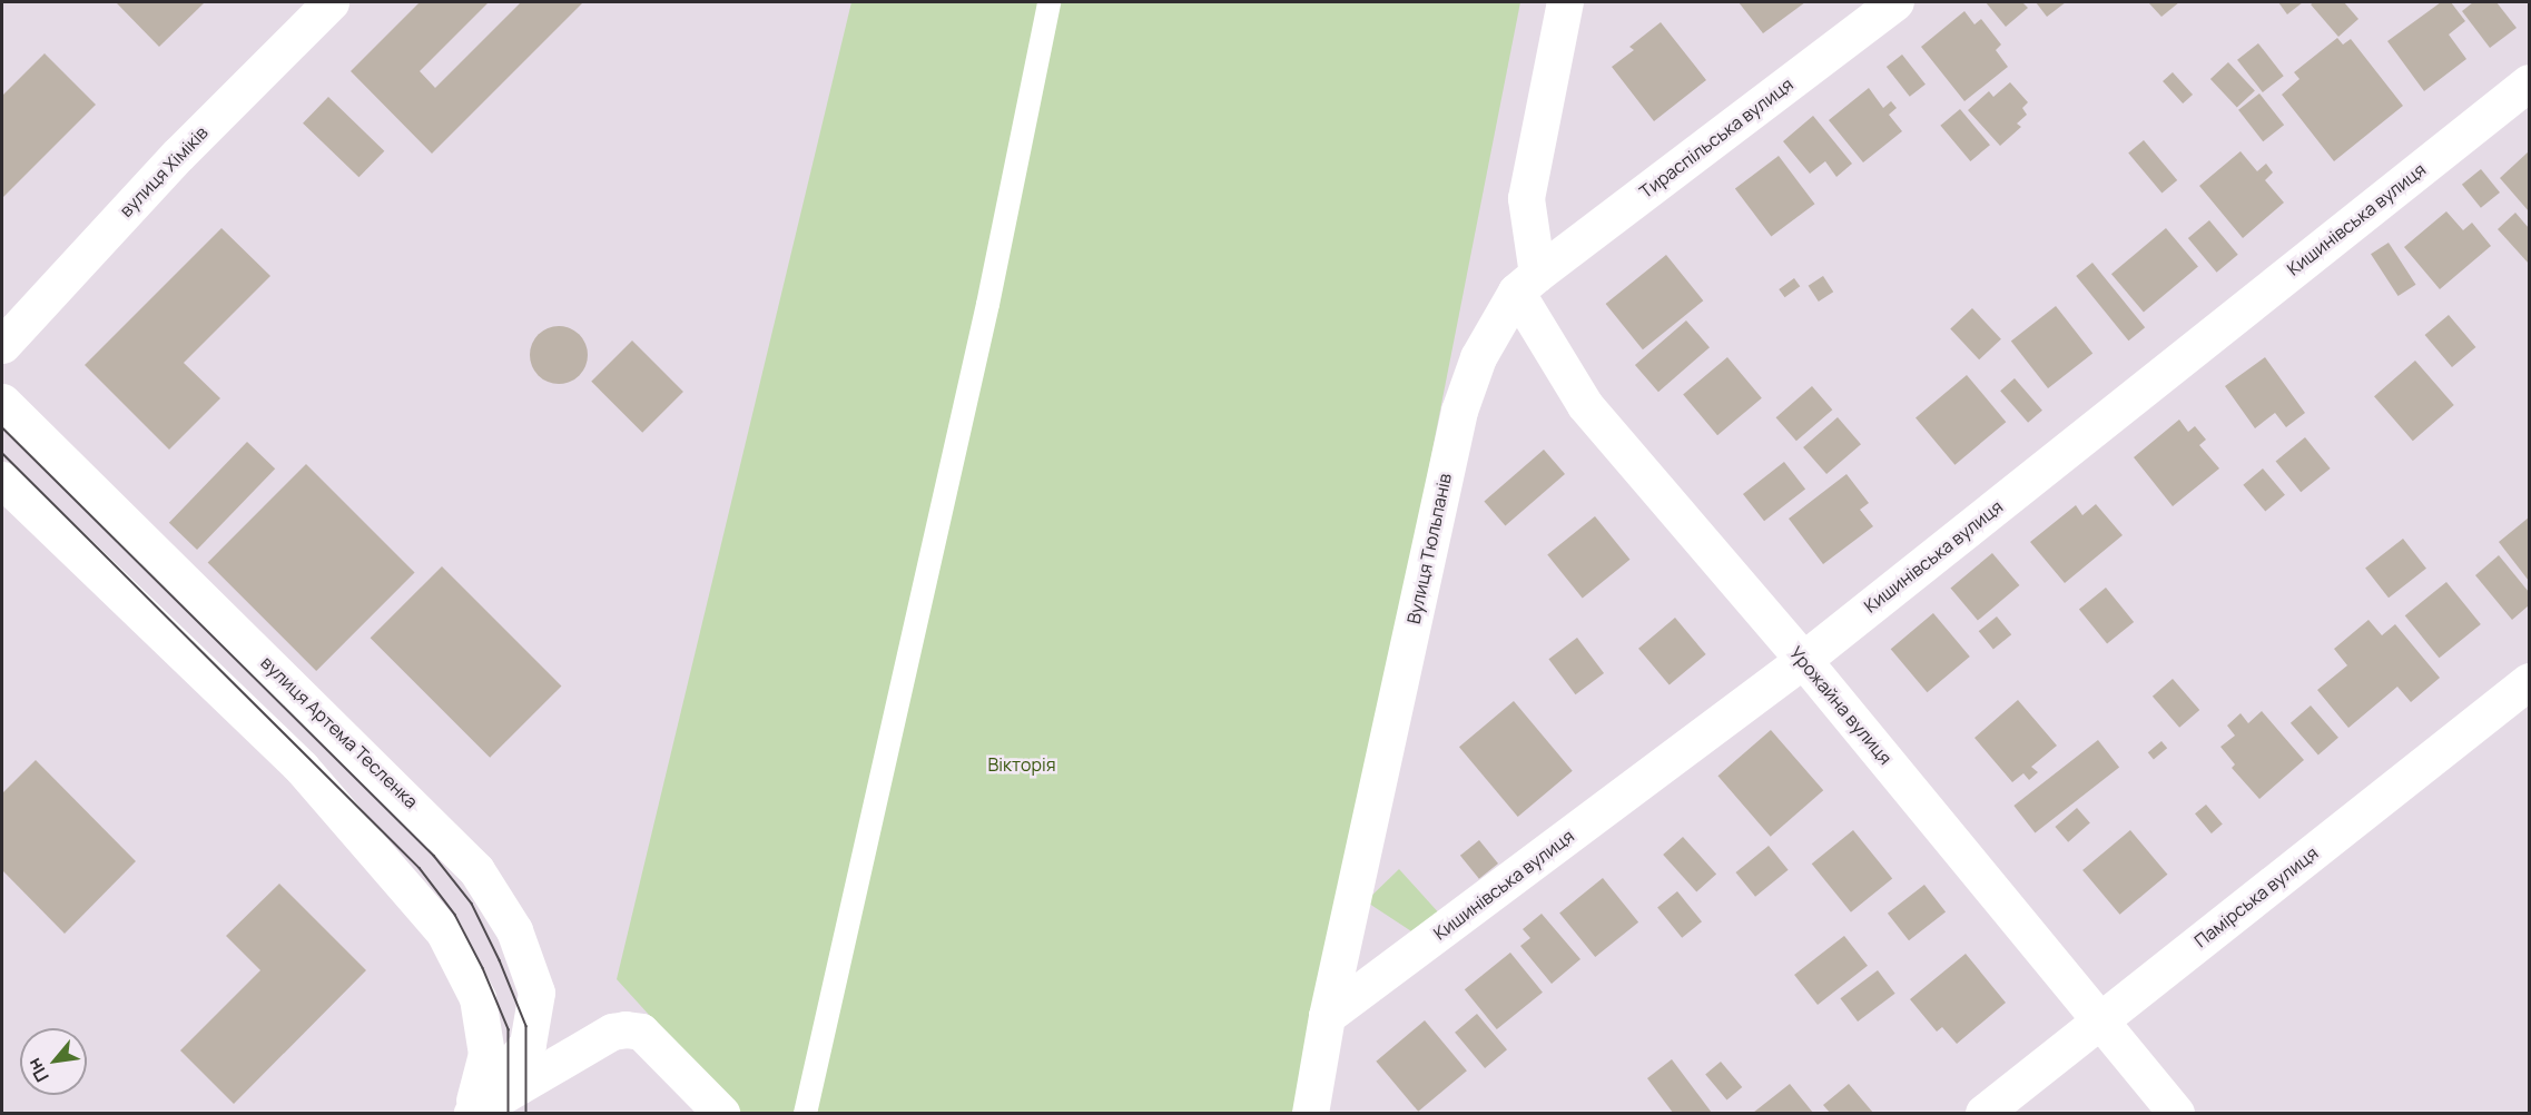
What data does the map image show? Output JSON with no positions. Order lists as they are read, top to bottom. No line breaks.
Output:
{"streets":{"street":["Тираспільська вулиця","вулиця Хіміків","Кишинівська вулиця","Вулиця Тюльпанів","Урожайна вулиця","вулиця Артема Тесленка","Памірська вулиця"]},"crossings":[["Тираспільська вулиця","Вулиця Тюльпанів"],["Тираспільська вулиця","Урожайна вулиця"],["Кишинівська вулиця","Вулиця Тюльпанів"],["Кишинівська вулиця","Урожайна вулиця"],["Вулиця Тюльпанів","Урожайна вулиця"],["Урожайна вулиця","Памірська вулиця"]],"parks":["Вікторія"],"north":"bottom left"}
